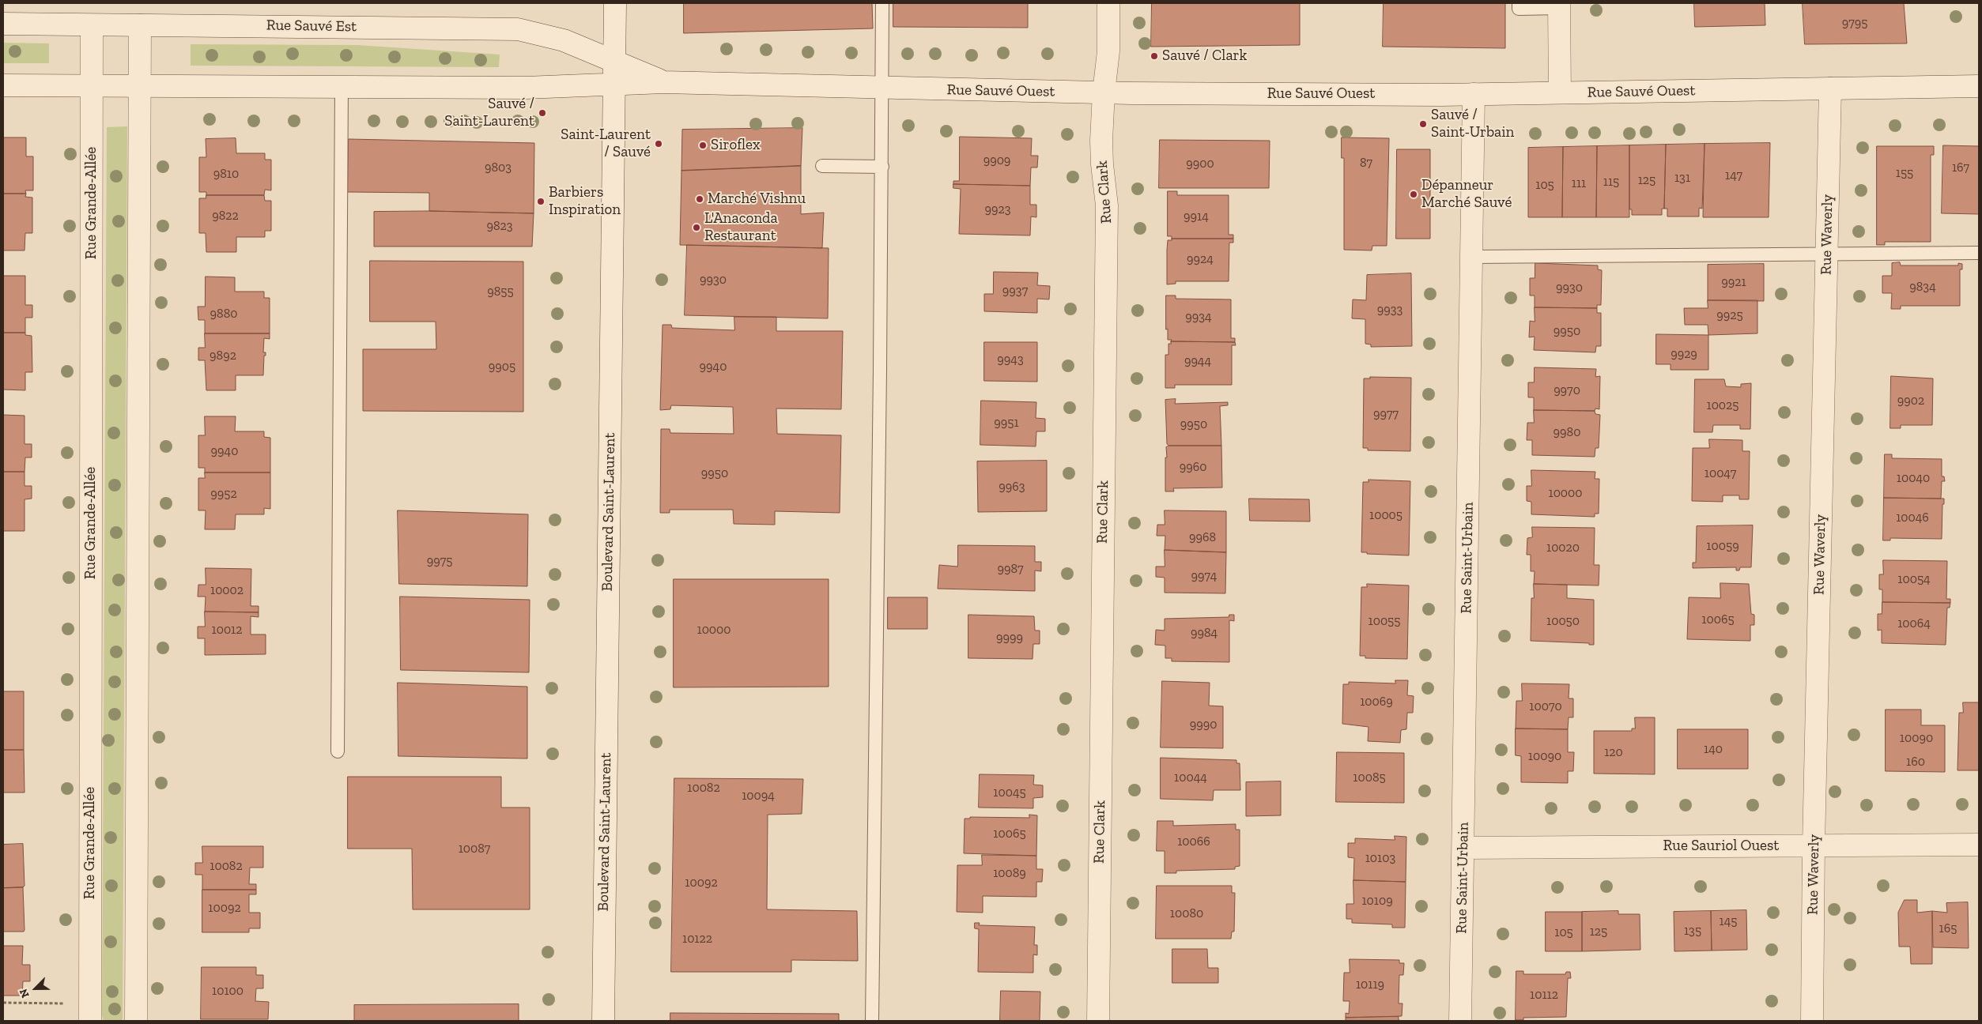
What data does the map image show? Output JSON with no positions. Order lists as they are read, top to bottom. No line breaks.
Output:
{"streets":{"street":["Rue Sauvé Est","Rue Sauvé Ouest","Rue Clark","Rue Grande-Allée","Rue Waverly","Boulevard Saint-Laurent","Rue Saint-Urbain","Rue Sauriol Ouest"]},"crossings":[["Rue Sauvé Est","Rue Sauvé Ouest"],["Rue Sauvé Est","Rue Grande-Allée"],["Rue Sauvé Est","Boulevard Saint-Laurent"],["Rue Sauvé Ouest","Rue Clark"],["Rue Sauvé Ouest","Rue Waverly"],["Rue Sauvé Ouest","Boulevard Saint-Laurent"],["Rue Sauvé Ouest","Rue Saint-Urbain"],["Rue Waverly","Rue Sauriol Ouest"],["Rue Saint-Urbain","Rue Sauriol Ouest"]],"places":["Sauvé / Clark","Sauvé / Saint-Laurent","Sauvé / Saint-Urbain","Saint-Laurent / Sauvé","Siroflex","Dépanneur Marché Sauvé","Marché Vishnu","Barbiers Inspiration","L'Anaconda Restaurant"],"house_numbers":["9795","9909","87","9900","9803","167","155","9810","147","131","125","115","111","105","9923","9822","9914","9823","9924","9930","9921","9834","9930","9937","9855","9933","9880","9925","9934","9950","9929","9892","9943","9944","9905","9940","9970","9902","10025","9977","9951","9950","9980","9940","9960","9950","10047","10040","9963","10000","9952","10005","10046","9968","10059","10020","9975","9987","9974","10054","10002","10065","10055","10050","10064","10012","10000","9984","9999","10069","10070","9990","10090","140","120","10090","160","10044","10085","10082","10045","10094","10065","10066","10087","10103","10082","10089","10092","10109","10092","10080","145","165","135","125","105","10122","10119","10100","10112"],"north":"bottom left"}
